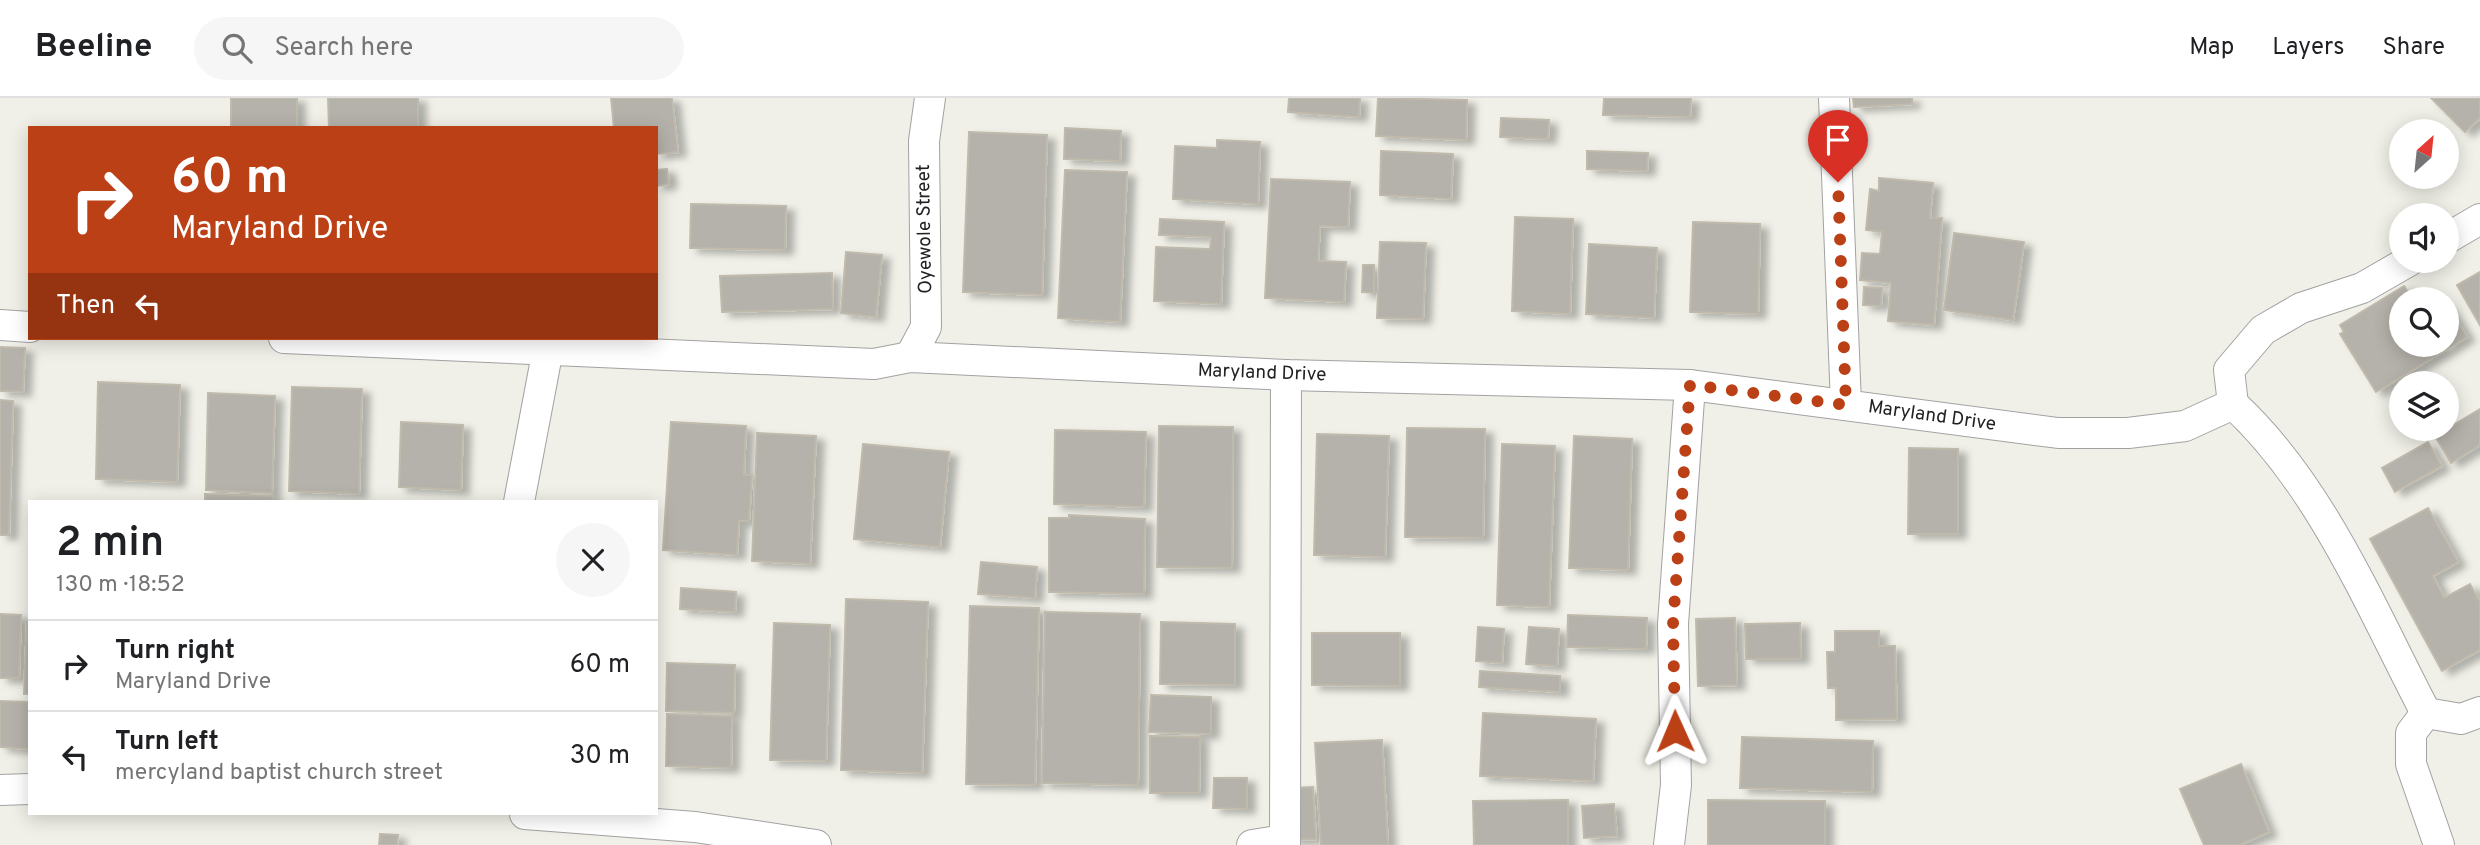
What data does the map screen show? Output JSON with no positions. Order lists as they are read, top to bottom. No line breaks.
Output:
{"streets":{"street":["Oyewole Street","Maryland Drive"]},"crossings":[["Oyewole Street","Maryland Drive"]],"north":"top right","page":{"header":"Beeline","search":"Search here","nav":["Map","Layers","Share"],"turn":["60 m","Maryland Drive"],"then":"Then","heading":["2 min","130 m · 18:52"],"list":[{"name":"Turn right","note":"Maryland Drive","value":"60 m"},{"name":"Turn left","note":"mercyland baptist church street","value":"30 m"}]}}
